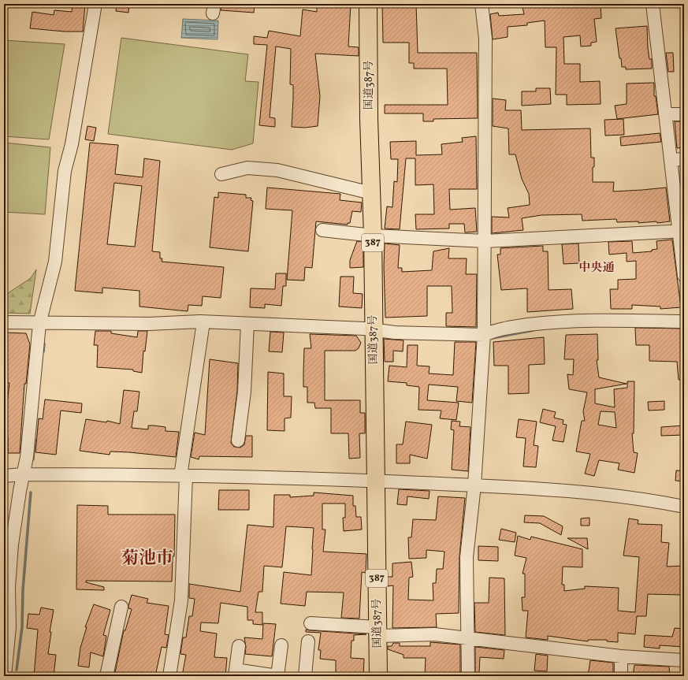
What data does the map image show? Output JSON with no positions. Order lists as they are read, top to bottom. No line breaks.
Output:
{"streets":{"highway":["国道387号","387"]},"districts":["中央通","菊池市"]}
